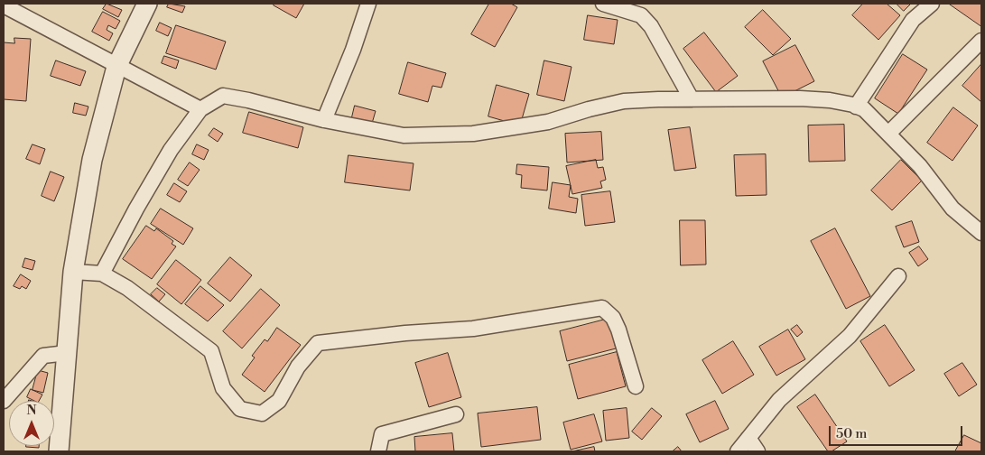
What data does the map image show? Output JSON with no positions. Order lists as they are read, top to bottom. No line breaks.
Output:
{"scale_bar":"50 m","north":"top"}
